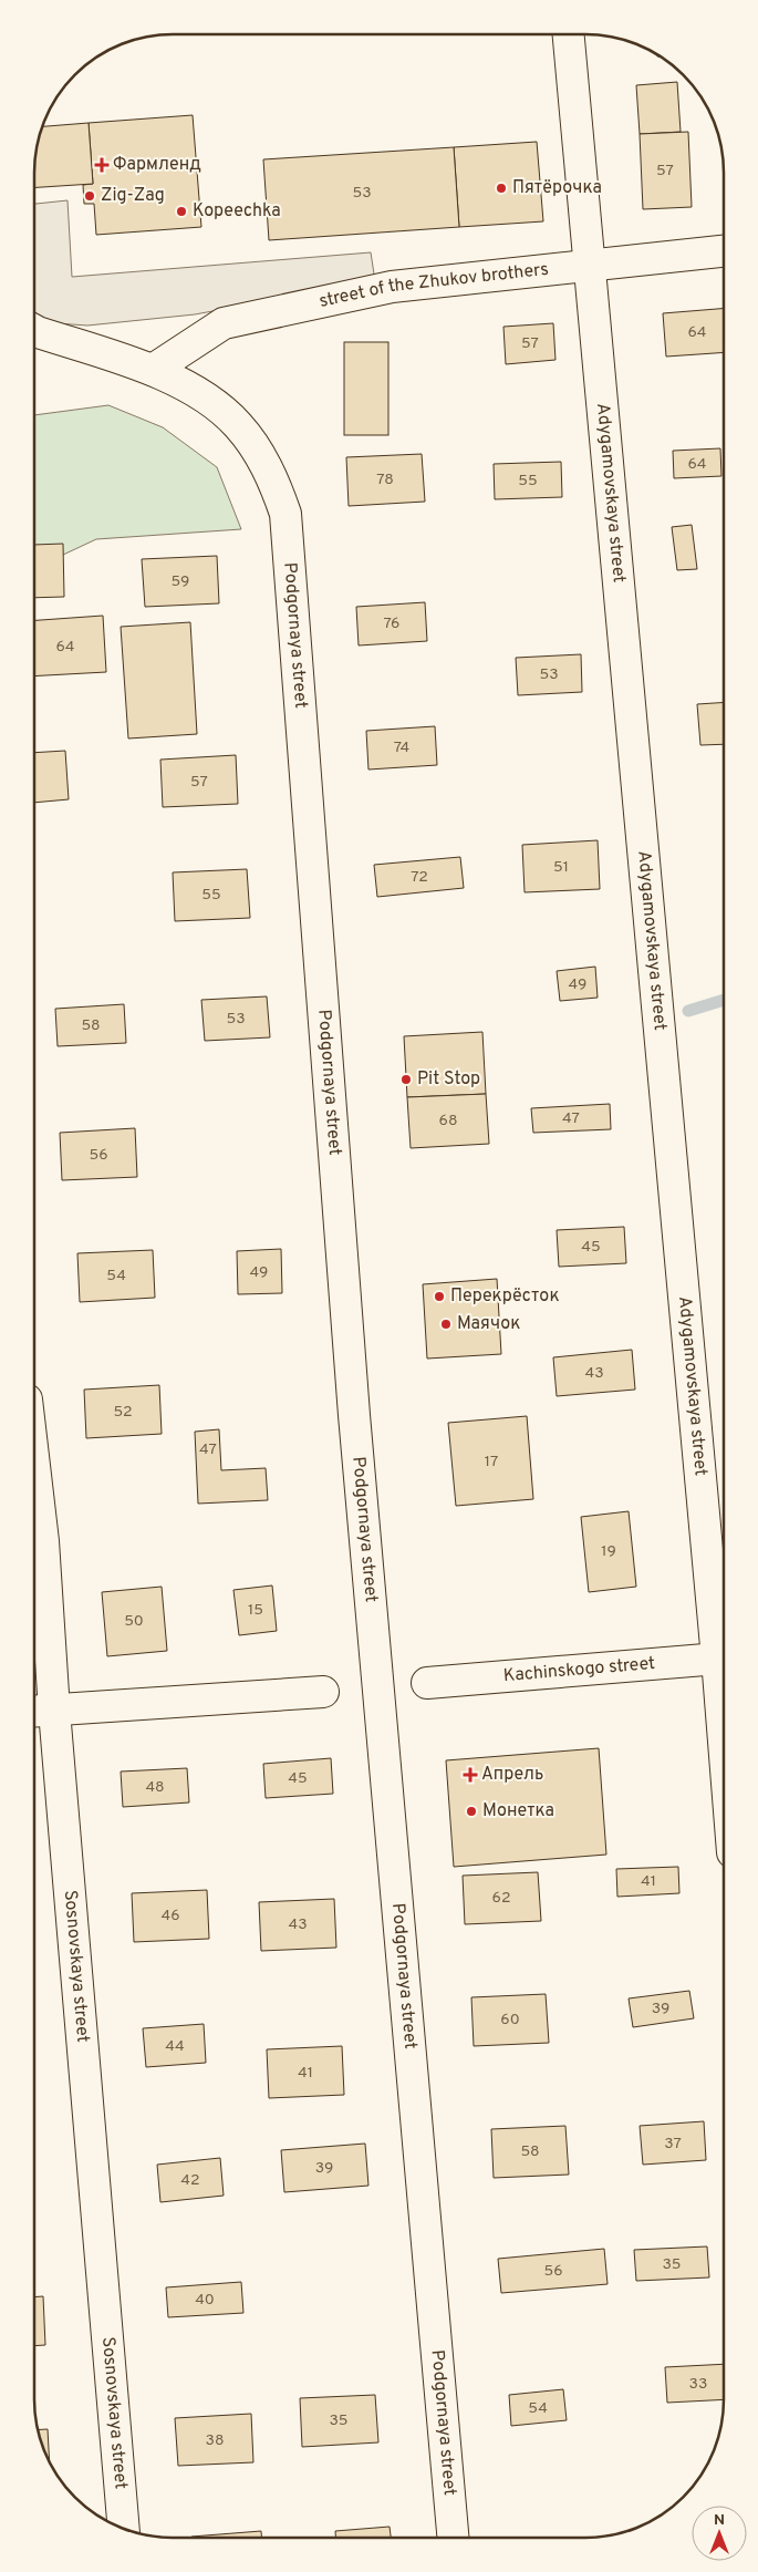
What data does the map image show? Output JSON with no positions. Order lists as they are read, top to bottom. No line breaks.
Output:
{"streets":{"street":["street of the Zhukov brothers","Adygamovskaya street","Podgornaya street","Kachinskogo street","Sosnovskaya street"]},"crossings":[["street of the Zhukov brothers","Adygamovskaya street"],["street of the Zhukov brothers","Podgornaya street"]],"places":{"health":["Фармленд","Апрель"],"other":["Пятёрочка","Zig-Zag","Kopeechka","Pit Stop","Перекрёсток","Маячок","Монетка"]},"house_numbers":["57","53","64","57","64","78","55","59","76","64","53","74","57","51","72","55","49","53","58","47","68","56","45","49","54","43","52","47","17","19","15","50","45","48","41","62","46","43","39","60","44","41","37","58","39","42","35","56","40","33","54","35","38"],"north":"top"}
